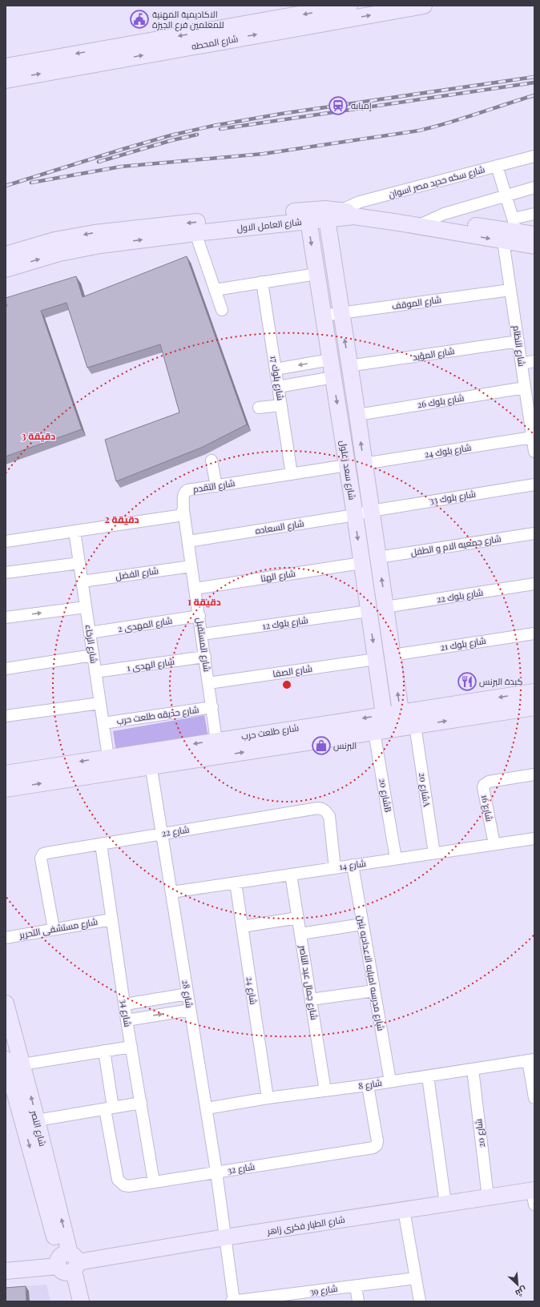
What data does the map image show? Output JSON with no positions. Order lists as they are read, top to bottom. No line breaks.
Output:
{"streets":{"street":["شارع المحطه","شارع سكه حديد مصر اسوان","شارع العامل الاول","شارع الموقف","شارع النظام","شارع المؤيد","شارع بلوك 17","شارع بلوك 26","شارع بلوك 24","شارع سعد زغلول","شارع التقدم","شارع بلوك 33","شارع السعاده","شارع جمعيه الام و الطفل","شارع الفضل","شارع الهنا","شارع بلوك 22","شارع بلوك 12","شارع المهدى 2","شارع الرخاء","شارع بلوك 21","شارع المستقبل","شارع الهدى 1","شارع الصفا","شارع حديقه طلعت حرب","شارع طلعت حرب","شارع 20A","شارع 20B","شارع 16","شارع 22","شارع 14","شارع مستشفى التحرير","شارع مدرسه امبابه الاعداديه بنين","شارع جمال عبد الناصر","شارع 24","شارع 28","شارع 34","شارع 8","شارع النصر","شارع 20","شارع 32","شارع الطيار فكرى زاهر","شارع 39"]},"crossings":[["شارع سكه حديد مصر اسوان","شارع العامل الاول"],["شارع سكه حديد مصر اسوان","شارع سعد زغلول"],["شارع العامل الاول","شارع النظام"],["شارع العامل الاول","شارع سعد زغلول"],["شارع الموقف","شارع النظام"],["شارع الموقف","شارع سعد زغلول"],["شارع النظام","شارع المؤيد"],["شارع النظام","شارع بلوك 26"],["شارع النظام","شارع بلوك 24"],["شارع المؤيد","شارع سعد زغلول"],["شارع بلوك 17","شارع التقدم"],["شارع بلوك 26","شارع سعد زغلول"],["شارع بلوك 24","شارع سعد زغلول"],["شارع سعد زغلول","شارع التقدم"],["شارع سعد زغلول","شارع بلوك 33"],["شارع سعد زغلول","شارع السعاده"],["شارع سعد زغلول","شارع جمعيه الام و الطفل"],["شارع سعد زغلول","شارع الهنا"],["شارع سعد زغلول","شارع بلوك 22"],["شارع سعد زغلول","شارع بلوك 12"],["شارع سعد زغلول","شارع بلوك 21"],["شارع سعد زغلول","شارع الصفا"],["شارع سعد زغلول","شارع طلعت حرب"],["شارع سعد زغلول","شارع 20A"],["شارع سعد زغلول","شارع 20B"],["شارع التقدم","شارع المستقبل"],["شارع بلوك 33","شارع السعاده"],["شارع السعاده","شارع المستقبل"],["شارع الفضل","شارع الرخاء"],["شارع الفضل","شارع المستقبل"],["شارع الهنا","شارع المستقبل"],["شارع بلوك 12","شارع المستقبل"],["شارع المهدى 2","شارع الرخاء"],["شارع المهدى 2","شارع المستقبل"],["شارع الرخاء","شارع الهدى 1"],["شارع الرخاء","شارع حديقه طلعت حرب"],["شارع الرخاء","شارع طلعت حرب"],["شارع المستقبل","شارع الهدى 1"],["شارع المستقبل","شارع الصفا"],["شارع المستقبل","شارع حديقه طلعت حرب"],["شارع المستقبل","شارع طلعت حرب"],["شارع طلعت حرب","شارع 20A"],["شارع طلعت حرب","شارع 20B"],["شارع طلعت حرب","شارع 28"],["شارع 20A","شارع 14"],["شارع 20B","شارع 14"],["شارع 16","شارع 14"],["شارع 22","شارع 14"],["شارع 22","شارع مستشفى التحرير"],["شارع 22","شارع 28"],["شارع 22","شارع 34"],["شارع 14","شارع مدرسه امبابه الاعداديه بنين"],["شارع 14","شارع جمال عبد الناصر"],["شارع 14","شارع 24"],["شارع 14","شارع 28"],["شارع مستشفى التحرير","شارع 34"],["شارع مدرسه امبابه الاعداديه بنين","شارع 8"],["شارع جمال عبد الناصر","شارع 8"],["شارع 24","شارع 8"],["شارع 28","شارع 8"],["شارع 28","شارع 32"],["شارع 28","شارع الطيار فكرى زاهر"],["شارع 28","شارع 39"],["شارع 34","شارع 32"],["شارع 8","شارع 20"],["شارع 8","شارع 32"],["شارع النصر","شارع الطيار فكرى زاهر"],["شارع 20","شارع الطيار فكرى زاهر"]],"places":{"public building":["الاكاديمية المهنية للمعلمين فرع الجيزة"],"station":["إمبابه"],"restaurant":["كبدة البرنس"],"shop":["البرنس"]},"north":"bottom right","rings":["3 دقيقة","2 دقيقة","1 دقيقة"]}
